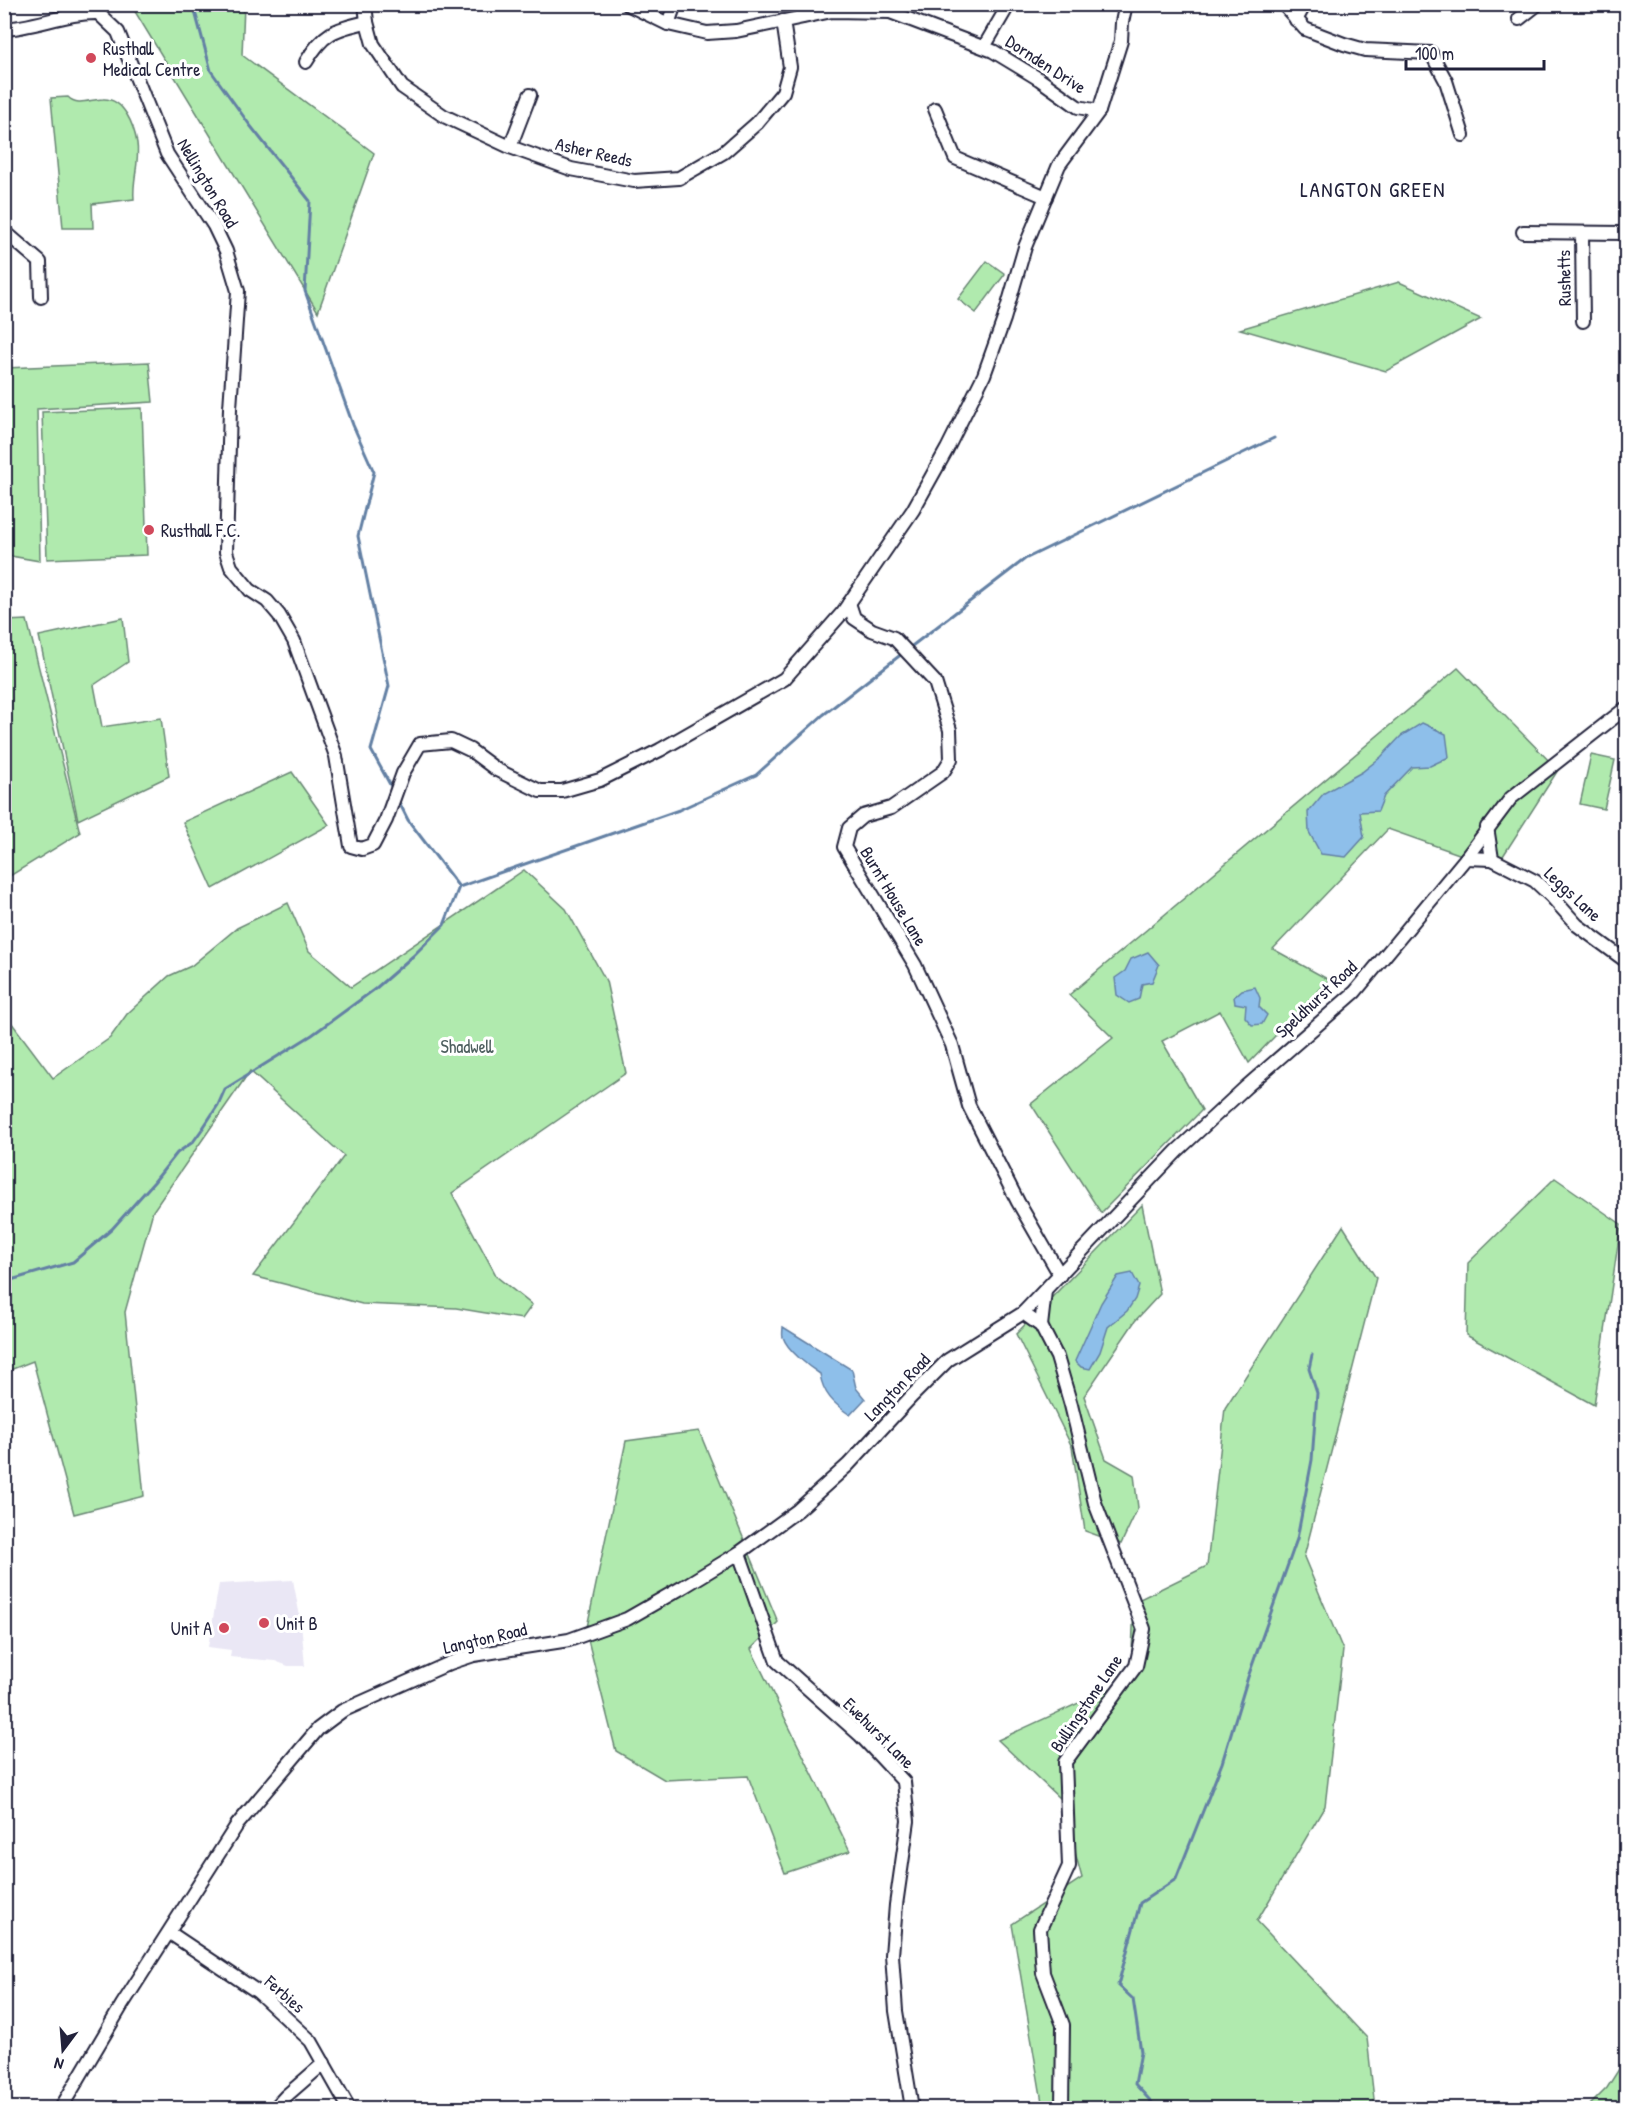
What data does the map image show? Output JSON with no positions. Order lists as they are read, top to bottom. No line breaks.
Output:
{"streets":{"street":["Dornden Drive","Asher Reeds","Nellington Road","Rushetts","Leggs Lane","Burnt House Lane","Speldhurst Road","Langton Road","Bullingstone Lane","Ewehurst Lane","Ferbies"]},"crossings":[["Dornden Drive","Asher Reeds"],["Nellington Road","Burnt House Lane"],["Leggs Lane","Speldhurst Road"],["Burnt House Lane","Speldhurst Road"],["Speldhurst Road","Langton Road"],["Speldhurst Road","Bullingstone Lane"],["Langton Road","Bullingstone Lane"],["Langton Road","Ewehurst Lane"],["Langton Road","Ferbies"]],"districts":["LANGTON GREEN"],"parks":["Shadwell"],"places":["Rusthall Medical Centre","Rusthall F.C.","Unit B","Unit A"],"scale_bar":"100 m","north":"bottom"}
